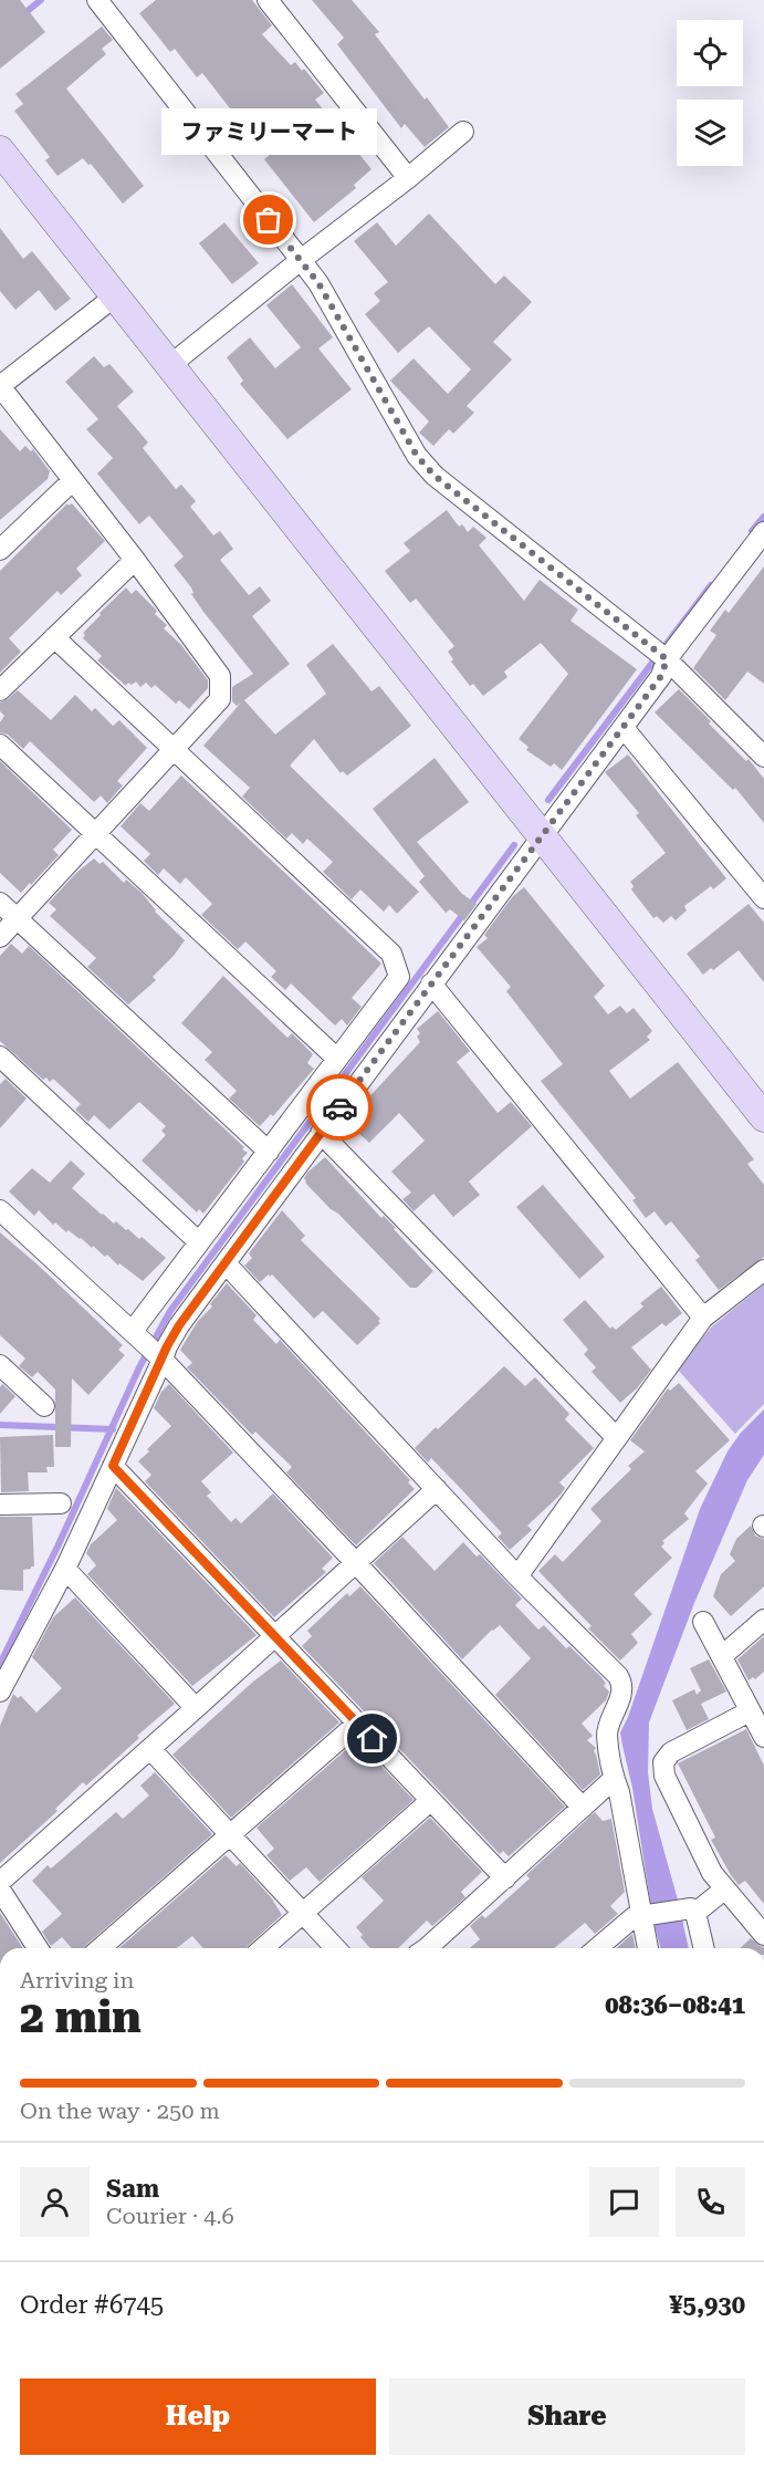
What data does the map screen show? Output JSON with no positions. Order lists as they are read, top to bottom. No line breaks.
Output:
{"places":["ファミリーマート"],"page":{"bubble":"ファミリーマート","heading":["2 min","Arriving in","08:36–08:41"],"panel":["Sam","Courier · 4.6","Order #6745","¥5,930"],"bar":"On the way · 250 m","buttons":["Help","Share"]}}
